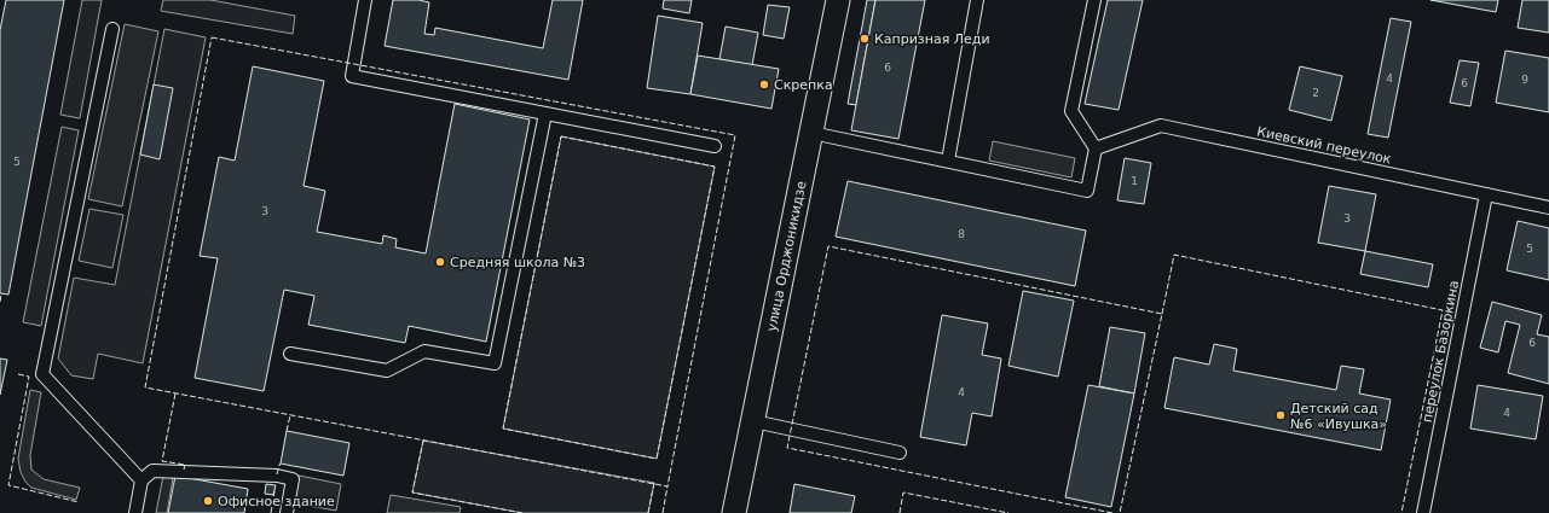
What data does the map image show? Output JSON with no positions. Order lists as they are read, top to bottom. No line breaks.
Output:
{"streets":{"street":["улица Орджоникидзе"],"lane":["Киевский переулок","переулок Базоркина"]},"crossings":[["Киевский переулок","переулок Базоркина"]],"places":["Капризная Леди","Скрепка","Средняя школа №3","Детский сад №6 «Ивушка»","Офисное здание"],"house_numbers":["6","4","9","6","2","5","1","3","3","8","5","6","4","4"]}
